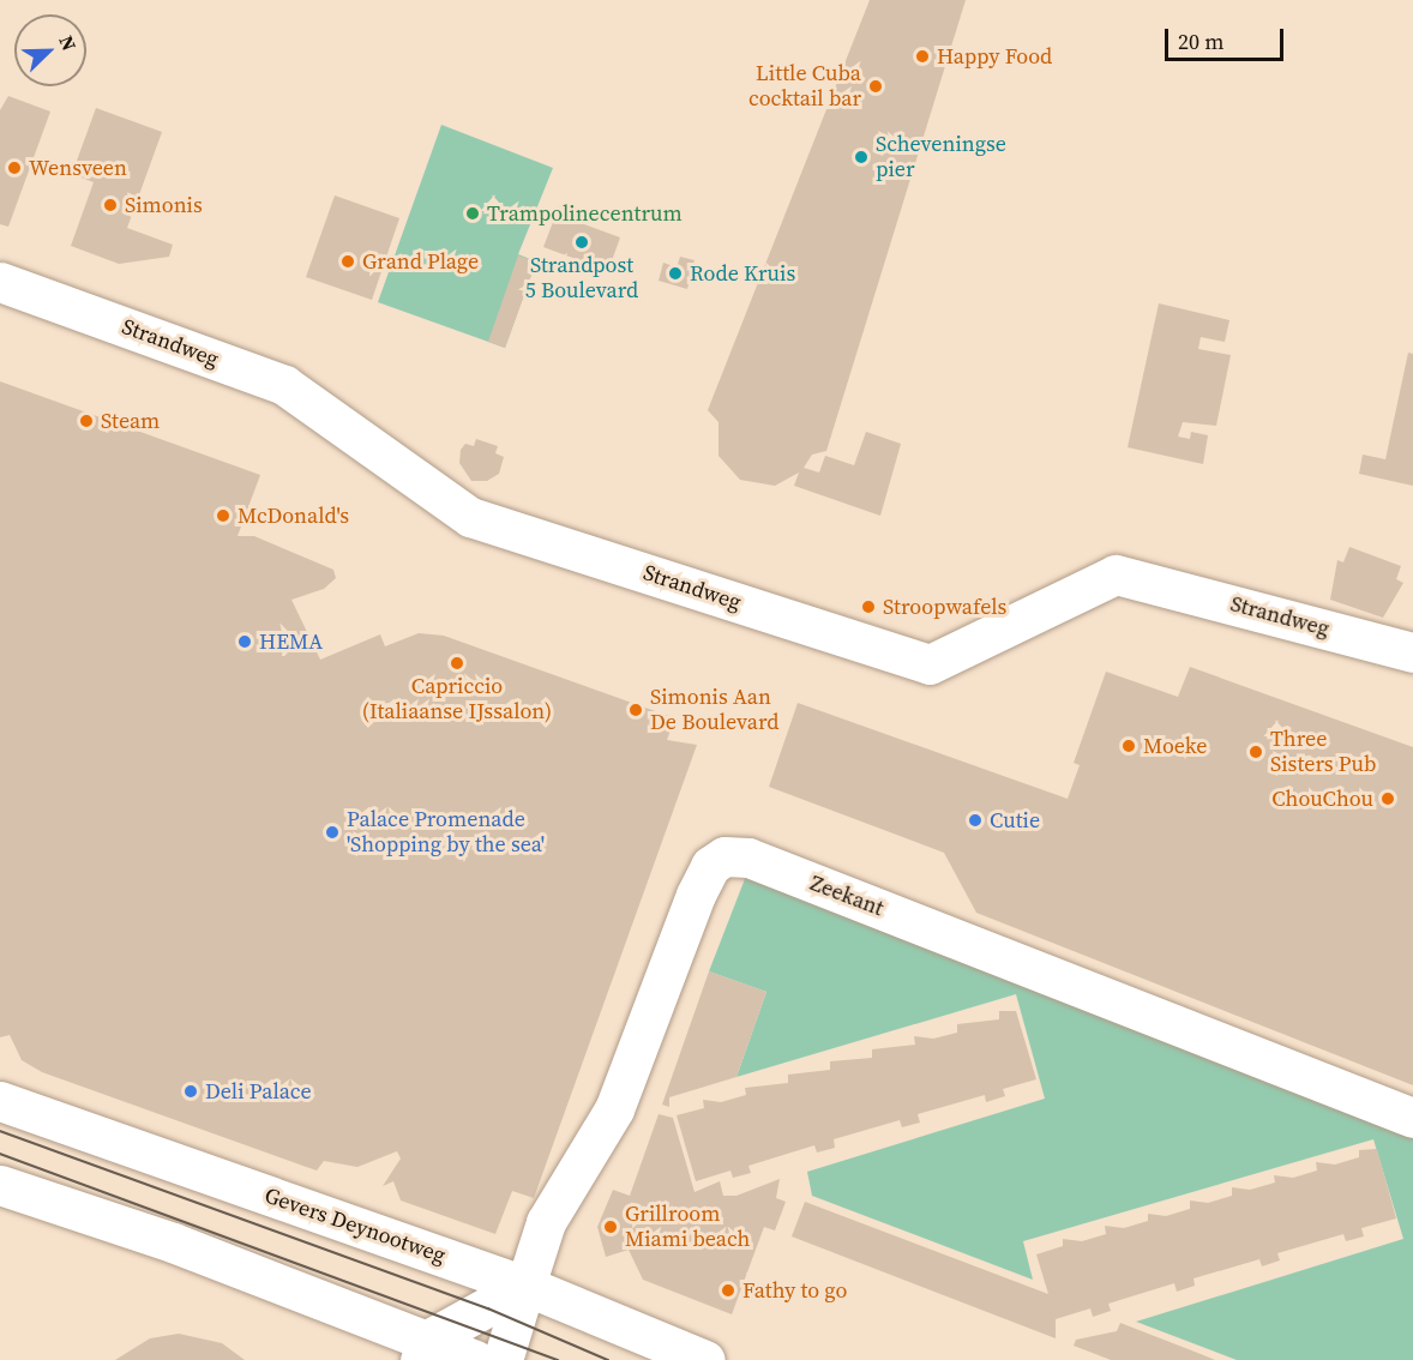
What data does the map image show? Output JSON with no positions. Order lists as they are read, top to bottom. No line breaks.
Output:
{"streets":{"street":["Strandweg","Zeekant","Gevers Deynootweg"]},"crossings":[["Zeekant","Gevers Deynootweg"]],"places":["Happy Food","Little Cuba cocktail bar","Scheveningse pier","Wensveen","Simonis","Trampolinecentrum","Strandpost 5 Boulevard","Grand Plage","Rode Kruis","Steam","McDonald's","Stroopwafels","HEMA","Capriccio (Italiaanse IJssalon)","Simonis Aan De Boulevard","Moeke","Three Sisters Pub","ChouChou","Cutie","Palace Promenade 'Shopping by the sea'","Deli Palace","Grillroom Miami beach","Fathy to go"],"scale_bar":"20 m","north":"top right"}
